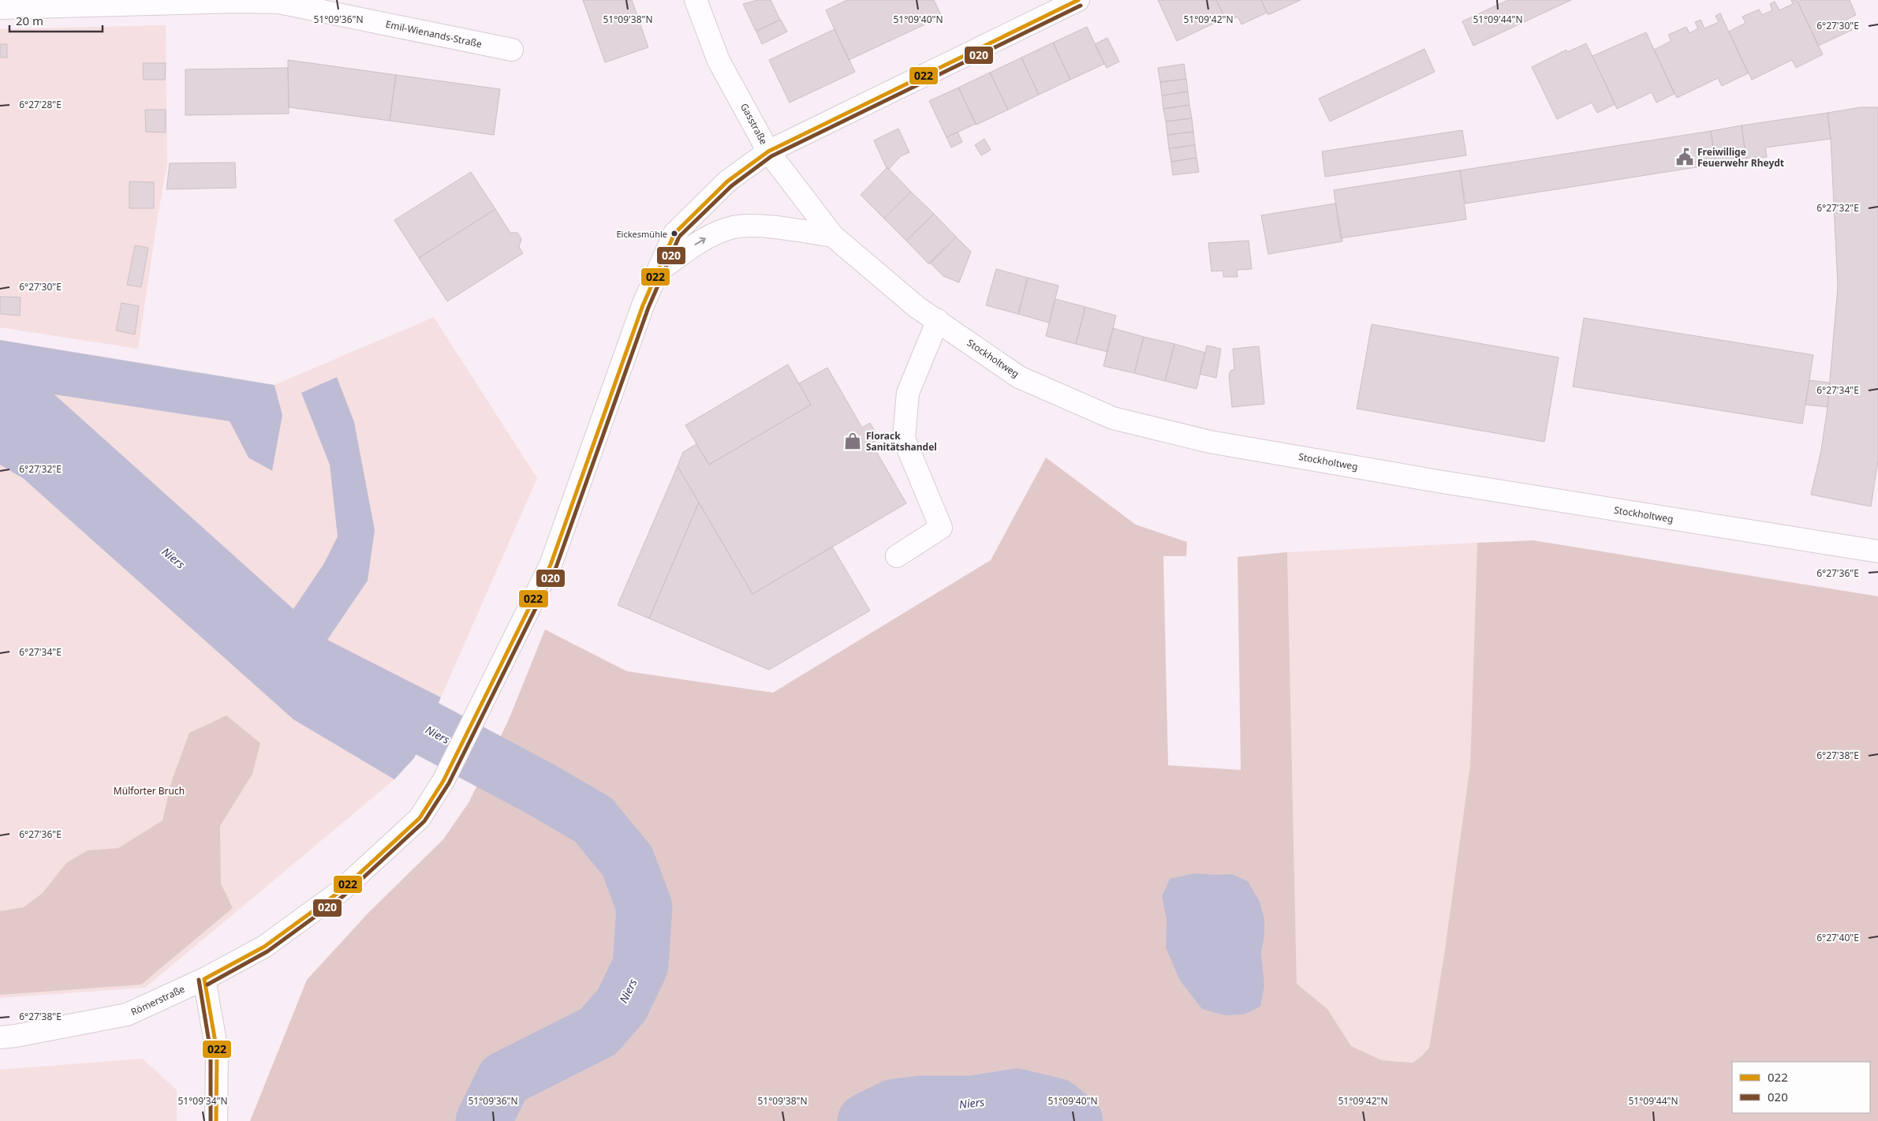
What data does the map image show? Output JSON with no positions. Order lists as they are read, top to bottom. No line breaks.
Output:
{"streets":{"street":["Emil-Wienands-Straße","Gasstraße","Stockholtweg","Römerstraße"]},"crossings":[["Gasstraße","Stockholtweg"],["Gasstraße","Römerstraße"]],"water":["Niers"],"parks":["Mülforter Bruch"],"places":{"public building":["Freiwillige Feuerwehr Rheydt"],"other":["Eickesmühle"],"shop":["Florack Sanitätshandel"]},"lines":["transit line 022","transit line 020"],"legend":["022","020"],"scale_bar":"20 m","coordinates":["51°09'36\"N","51°09'38\"N","51°09'40\"N","51°09'42\"N","51°09'44\"N","6°27'30\"E","6°27'28\"E","6°27'32\"E","6°27'34\"E","6°27'36\"E","6°27'38\"E","6°27'40\"E","51°09'34\"N"]}
